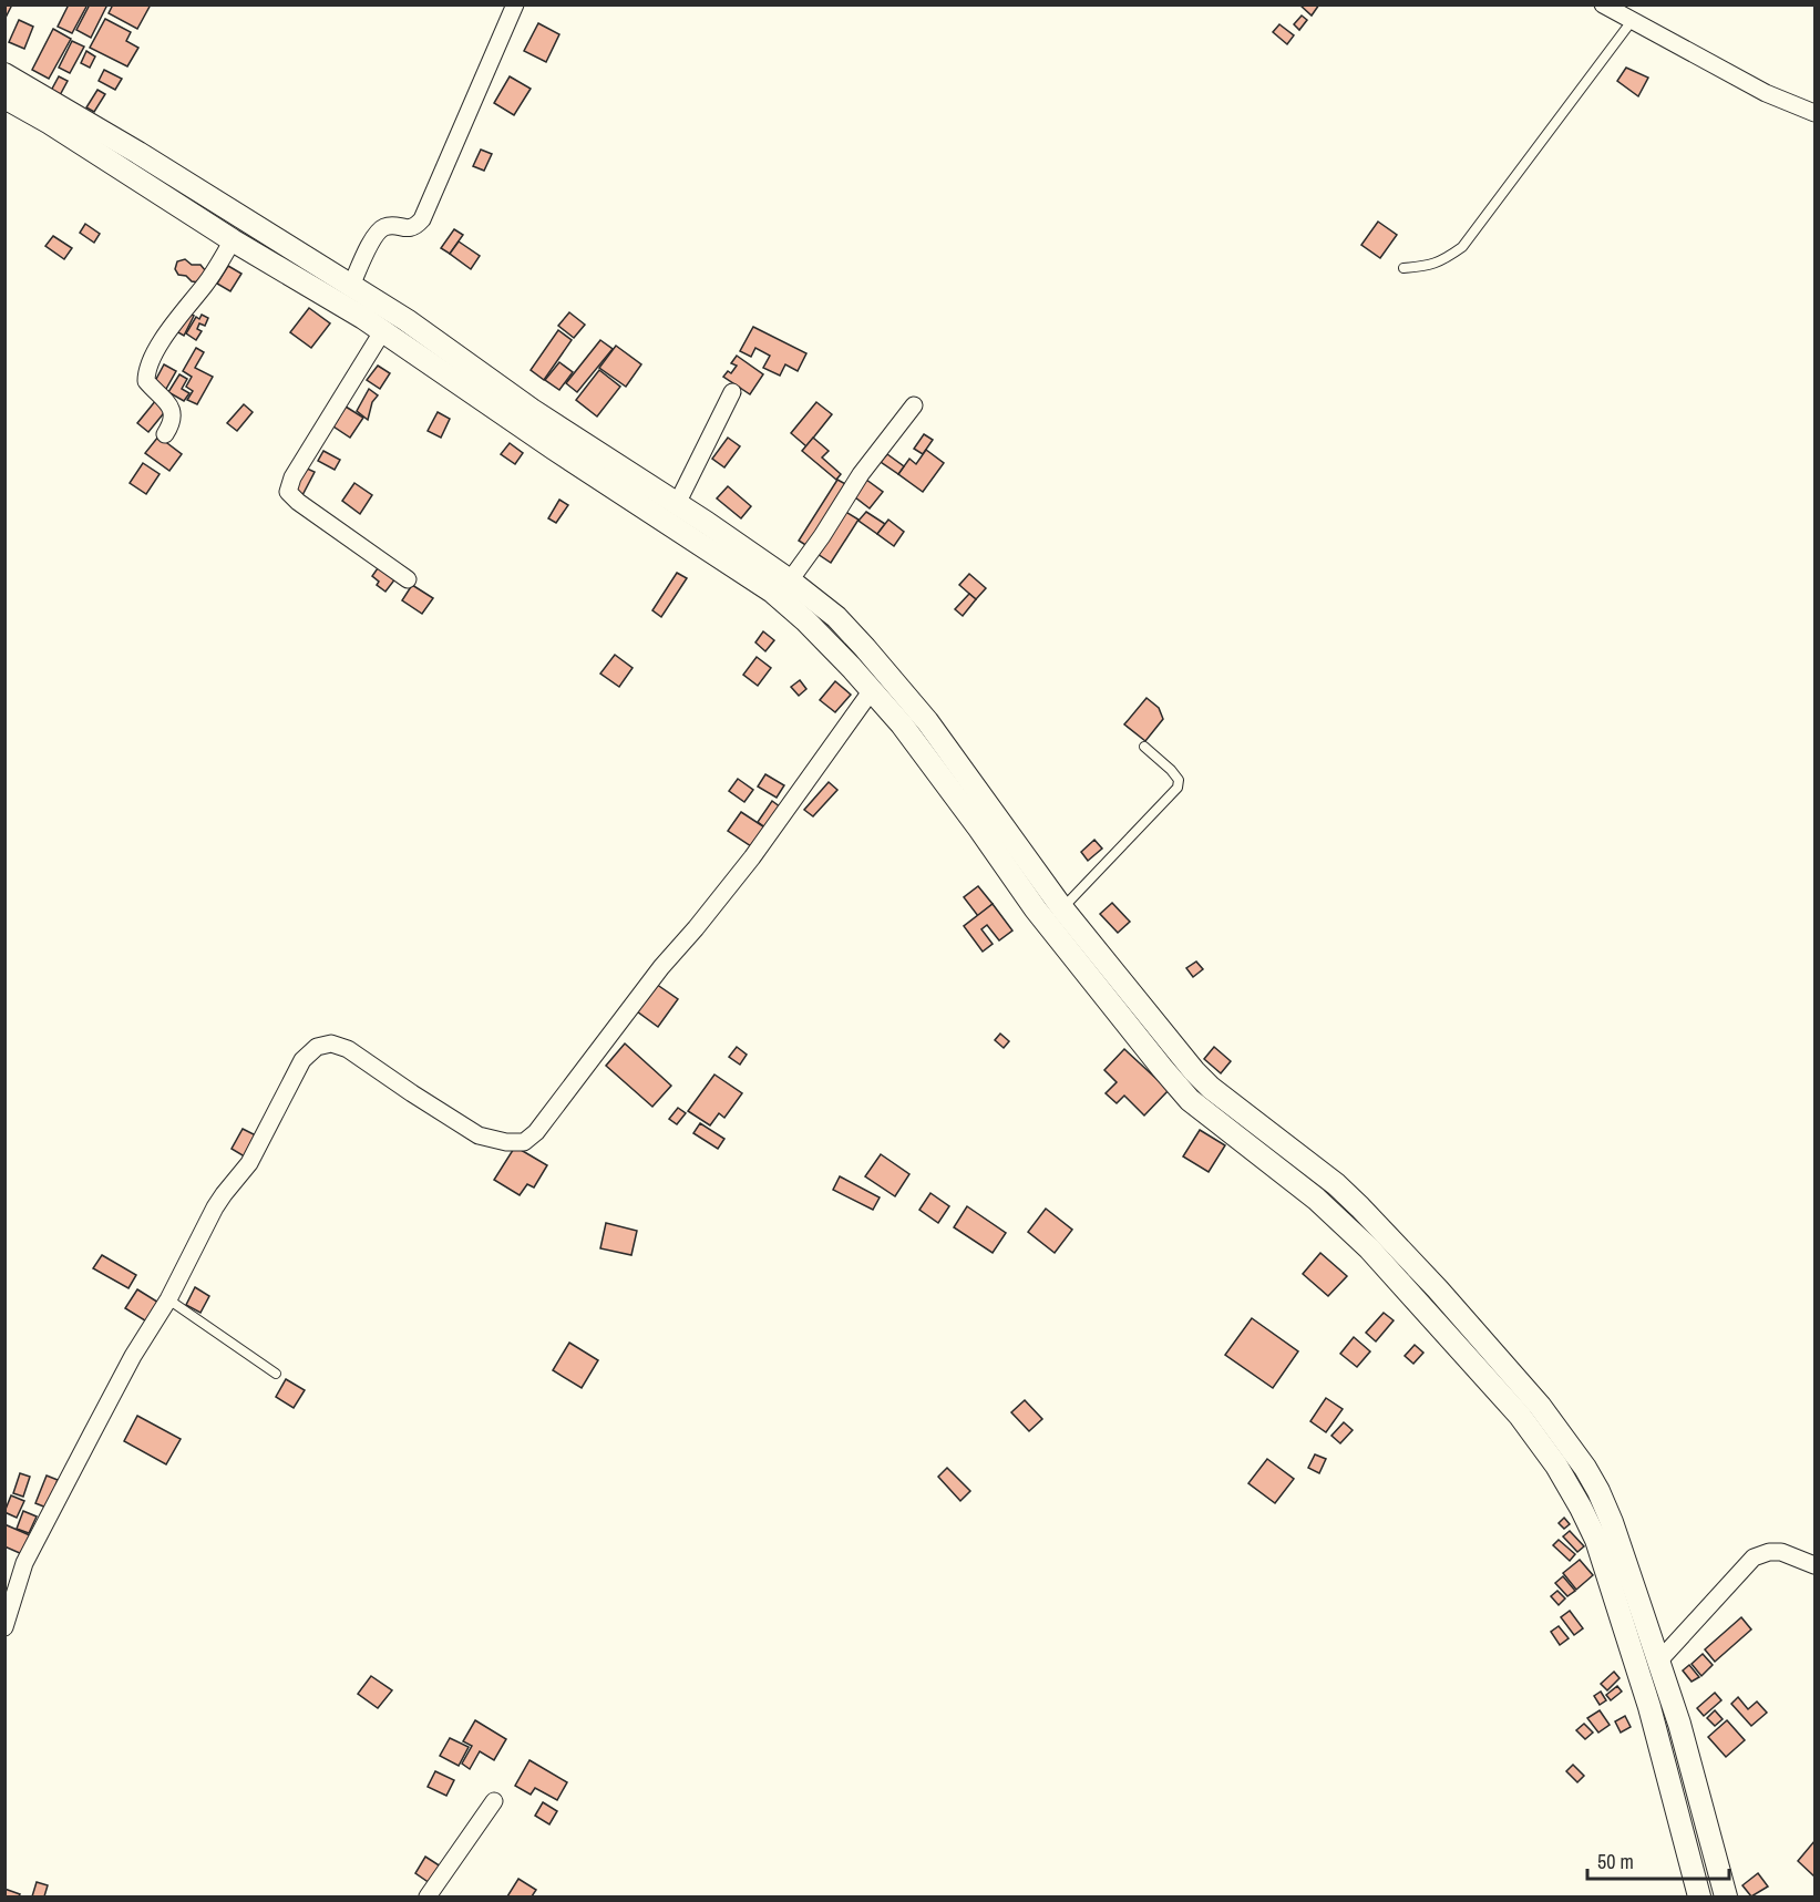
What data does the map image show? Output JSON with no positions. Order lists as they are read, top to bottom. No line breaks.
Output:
{"scale_bar":"50 m"}
